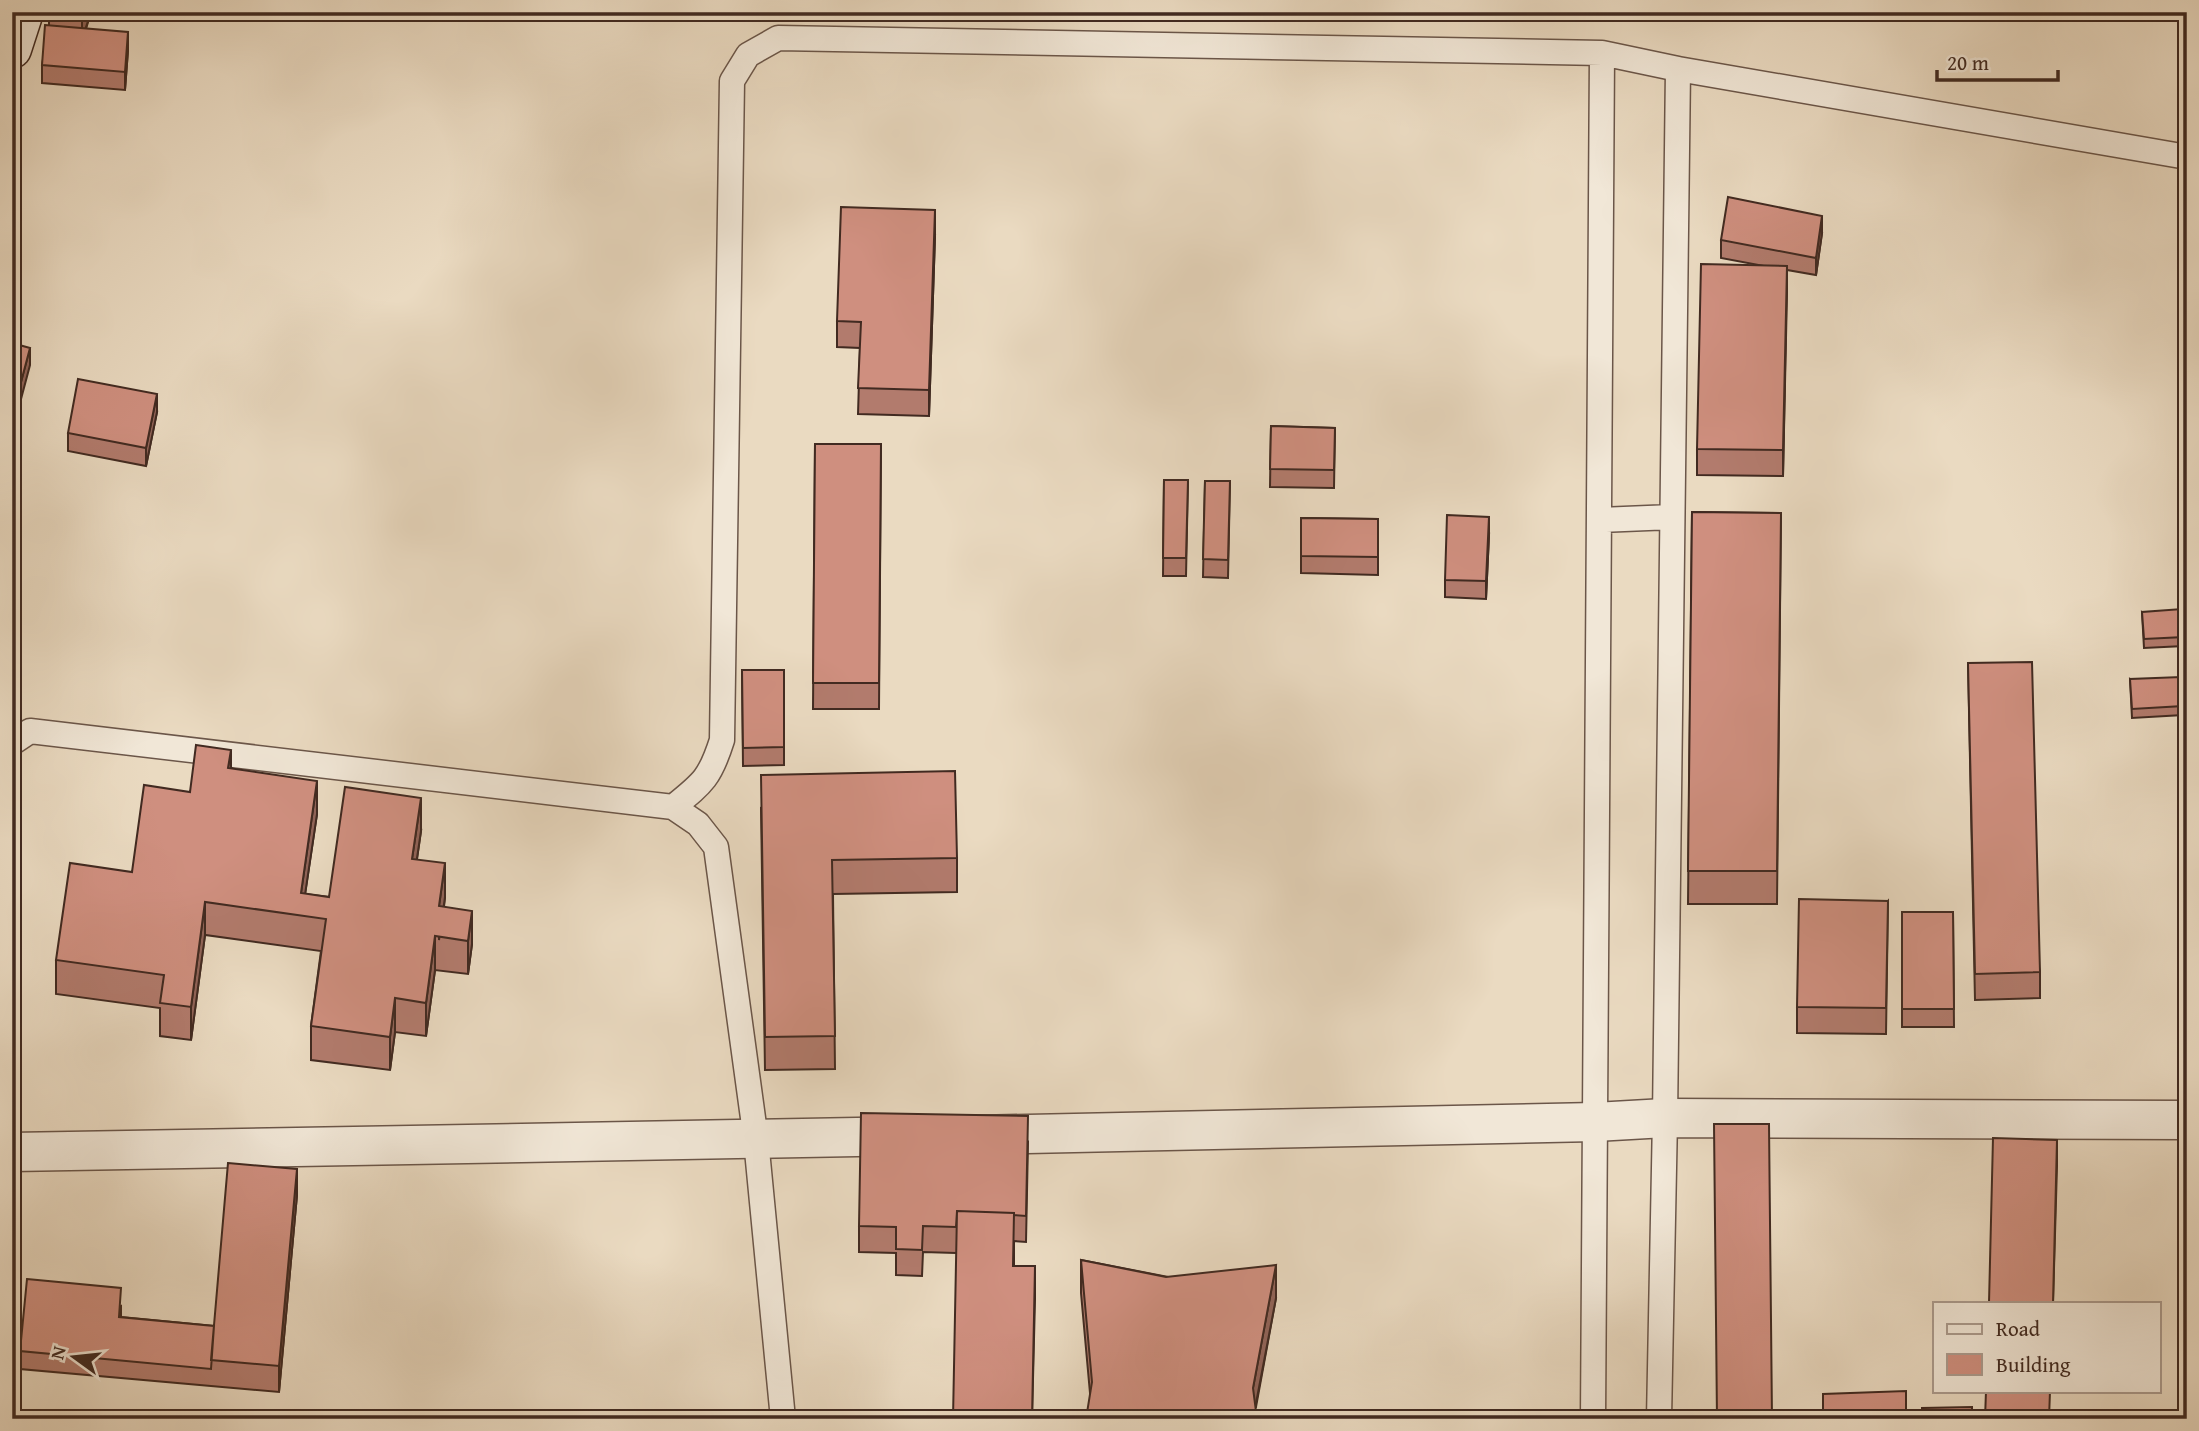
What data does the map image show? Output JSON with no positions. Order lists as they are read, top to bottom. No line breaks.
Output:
{"legend":["Road","Building"],"scale_bar":"20 m","north":"left"}
